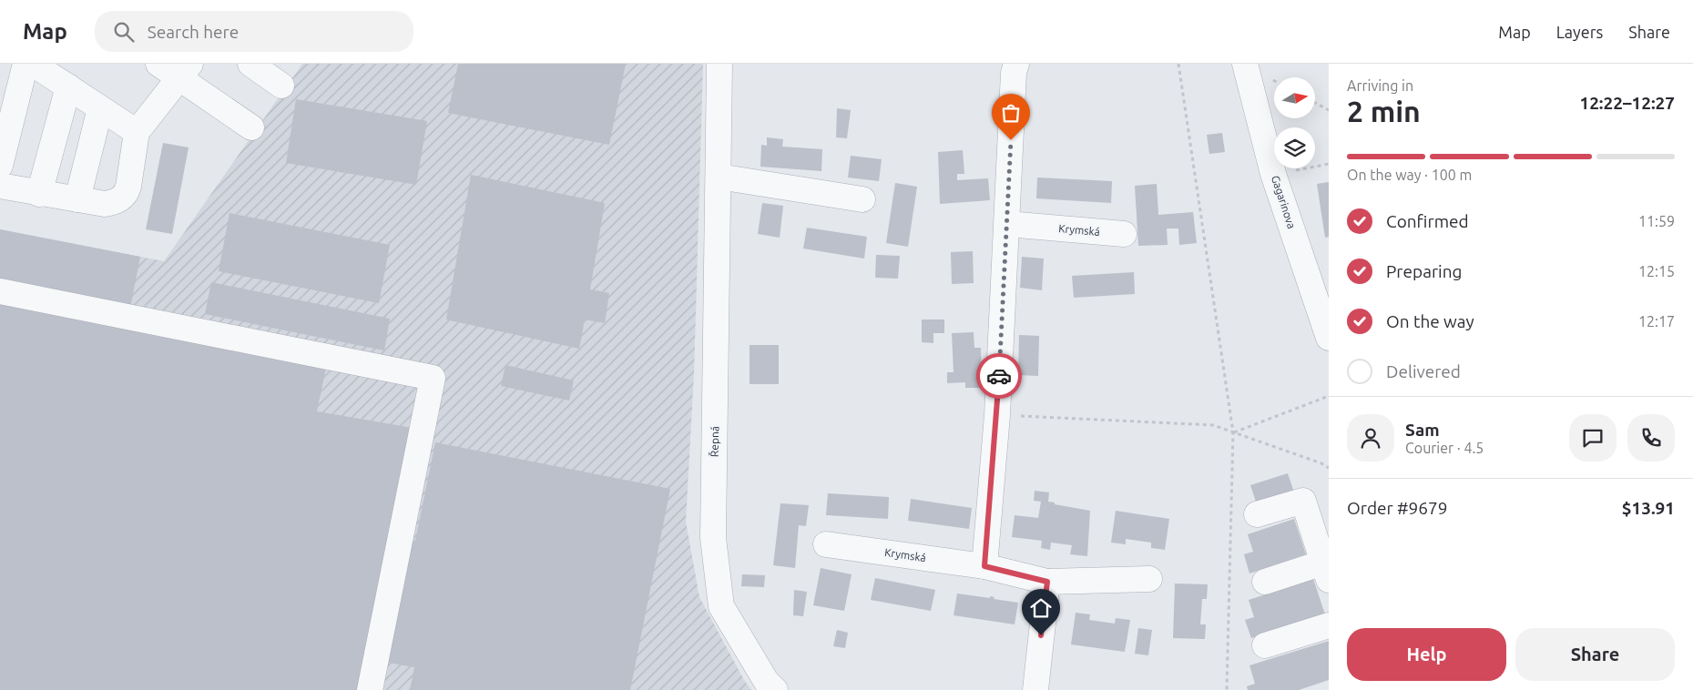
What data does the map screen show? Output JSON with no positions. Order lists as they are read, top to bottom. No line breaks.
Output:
{"streets":{"street":["Gagarinova","Krymská","Řepná"]},"north":"right","page":{"header":"Map","search":"Search here","nav":["Map","Layers","Share"],"heading":["2 min","Arriving in","12:22–12:27"],"panel":["Sam","Courier · 4.5","Order #9679","$13.91"],"bar":"On the way · 100 m","list":[["Confirmed","11:59"],["Preparing","12:15"],["On the way","12:17"],"Delivered"],"buttons":["Help","Share"]}}
